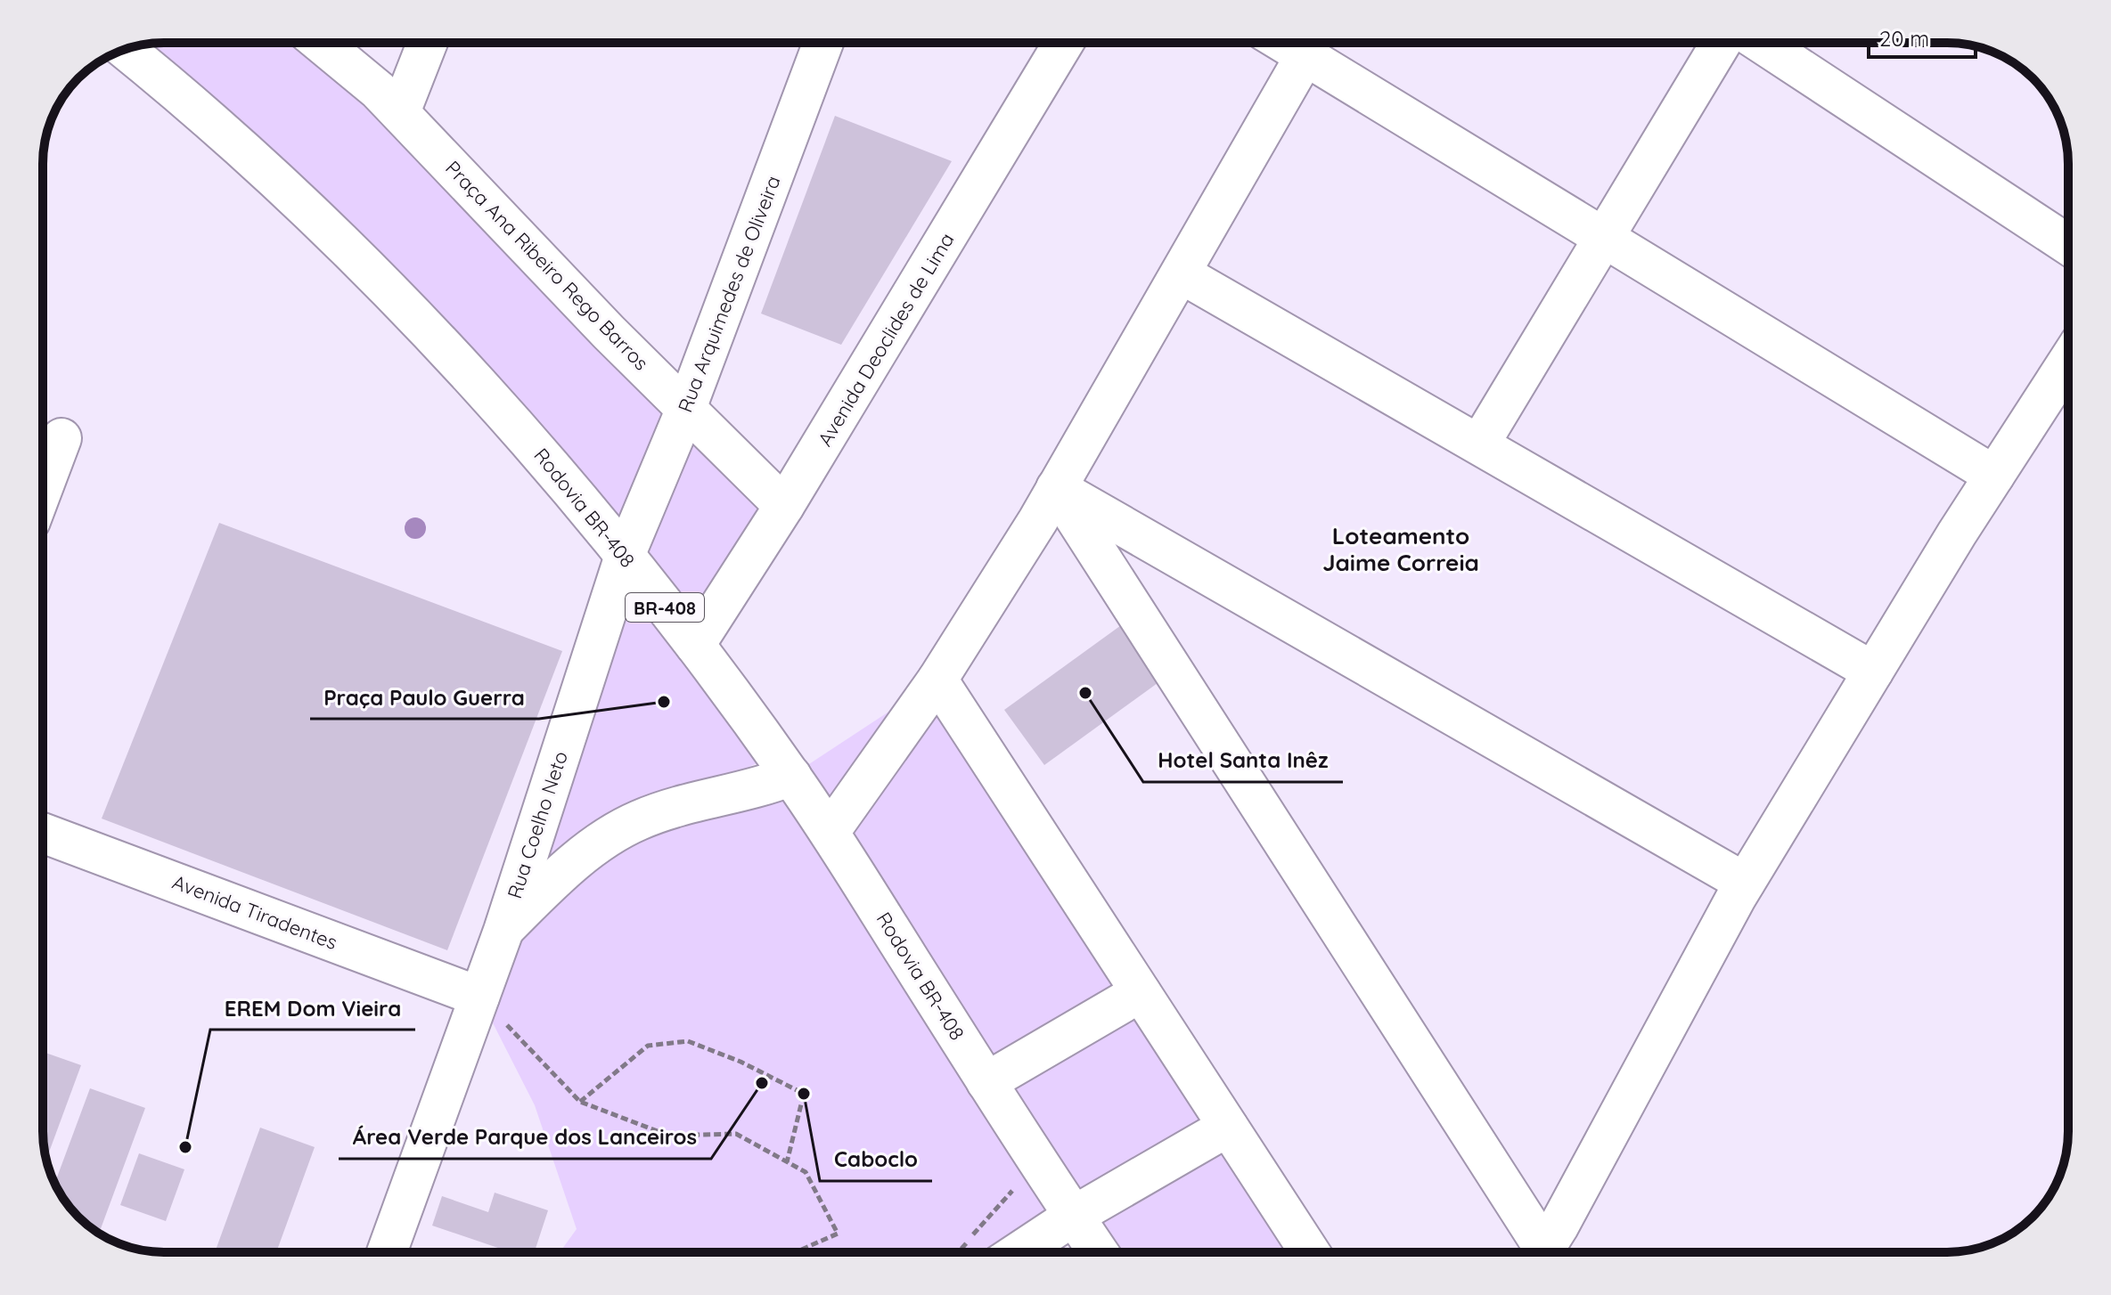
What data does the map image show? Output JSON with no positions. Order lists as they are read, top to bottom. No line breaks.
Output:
{"streets":{"street":["Praça Ana Ribeiro Rego Barros","Rua Arquimedes de Oliveira","Avenida Deoclides de Lima","Rodovia BR-408","BR-408","Rua Coelho Neto","Avenida Tiradentes"]},"crossings":[["Praça Ana Ribeiro Rego Barros","Rua Arquimedes de Oliveira"],["Praça Ana Ribeiro Rego Barros","Avenida Deoclides de Lima"],["Rua Arquimedes de Oliveira","Rodovia BR-408"],["Rua Arquimedes de Oliveira","Rua Coelho Neto"],["Avenida Deoclides de Lima","Rodovia BR-408"],["Rodovia BR-408","Rua Coelho Neto"],["Rua Coelho Neto","Avenida Tiradentes"]],"districts":["Loteamento Jaime Correia"],"places":["Hotel Santa Inêz","Praça Paulo Guerra","Área Verde Parque dos Lanceiros","Caboclo","EREM Dom Vieira"],"scale_bar":"20 m"}
